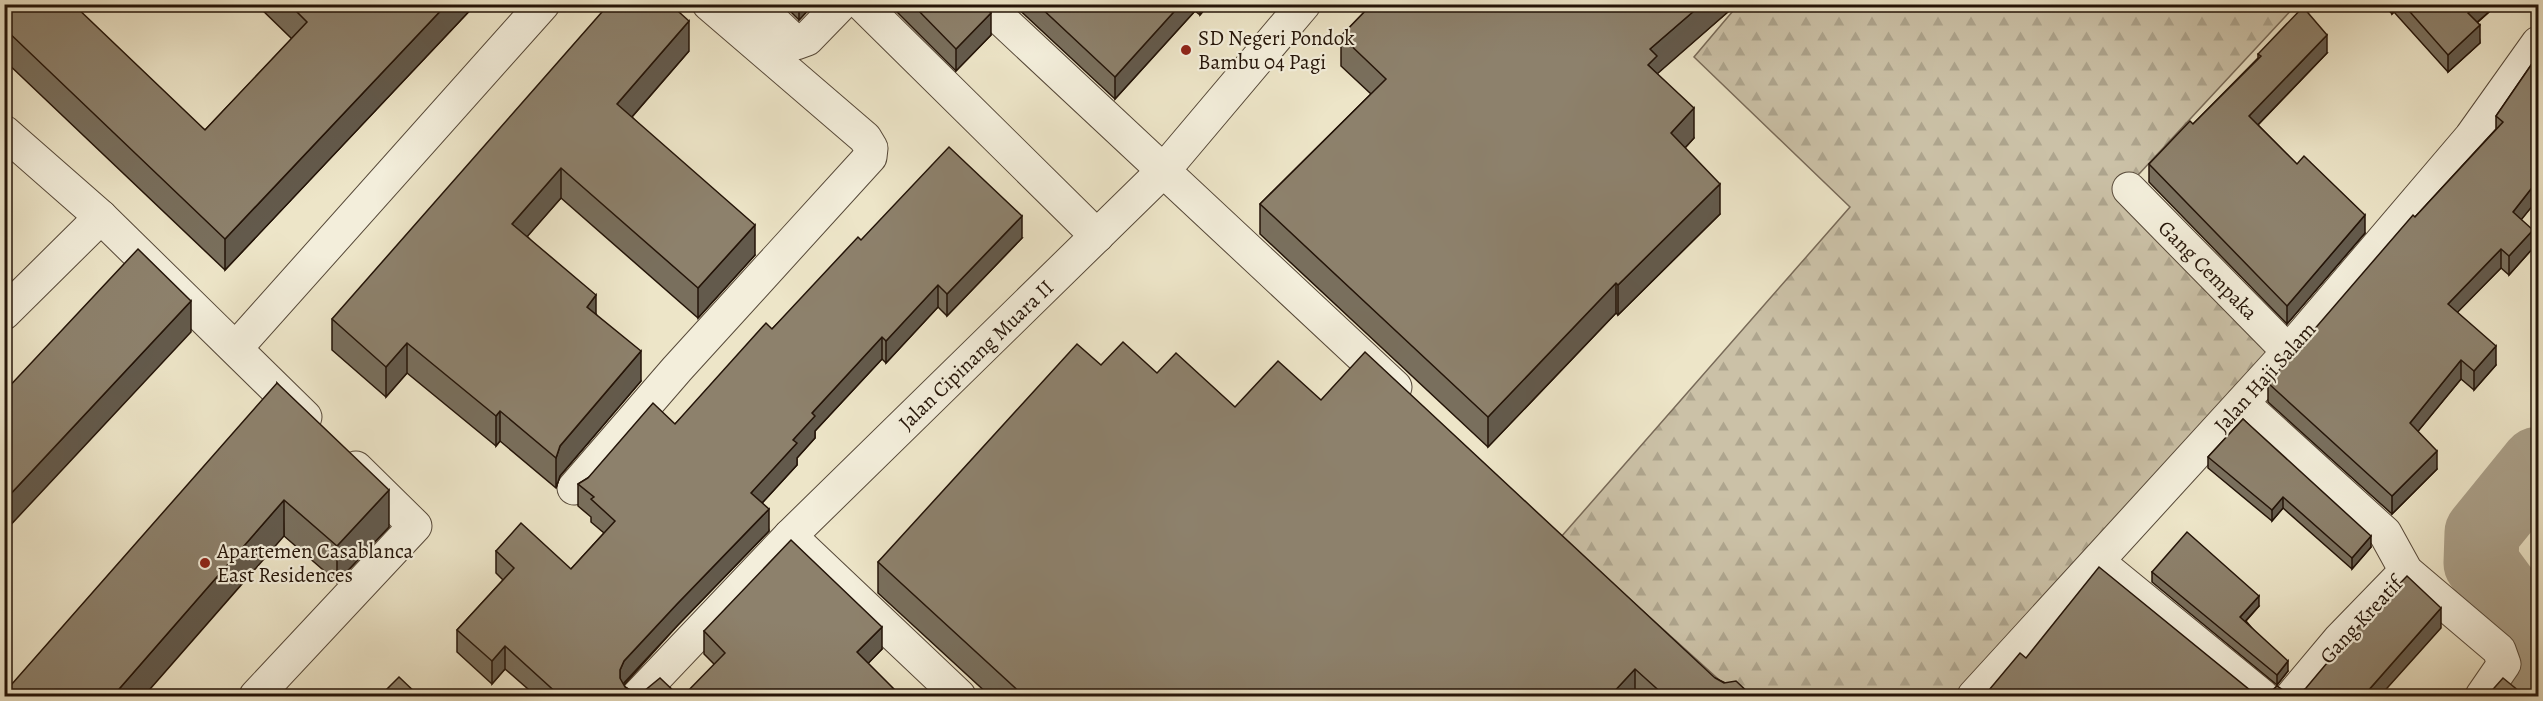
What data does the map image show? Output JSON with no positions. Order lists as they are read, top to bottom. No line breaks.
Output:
{"streets":{"street":["Gang Cempaka","Jalan Cipinang Muara II","Jalan Haji Salam","Gang Kreatif"]},"crossings":[["Gang Cempaka","Jalan Haji Salam"]],"places":["SD Negeri Pondok Bambu 04 Pagi","Apartemen Casablanca East Residences"]}
